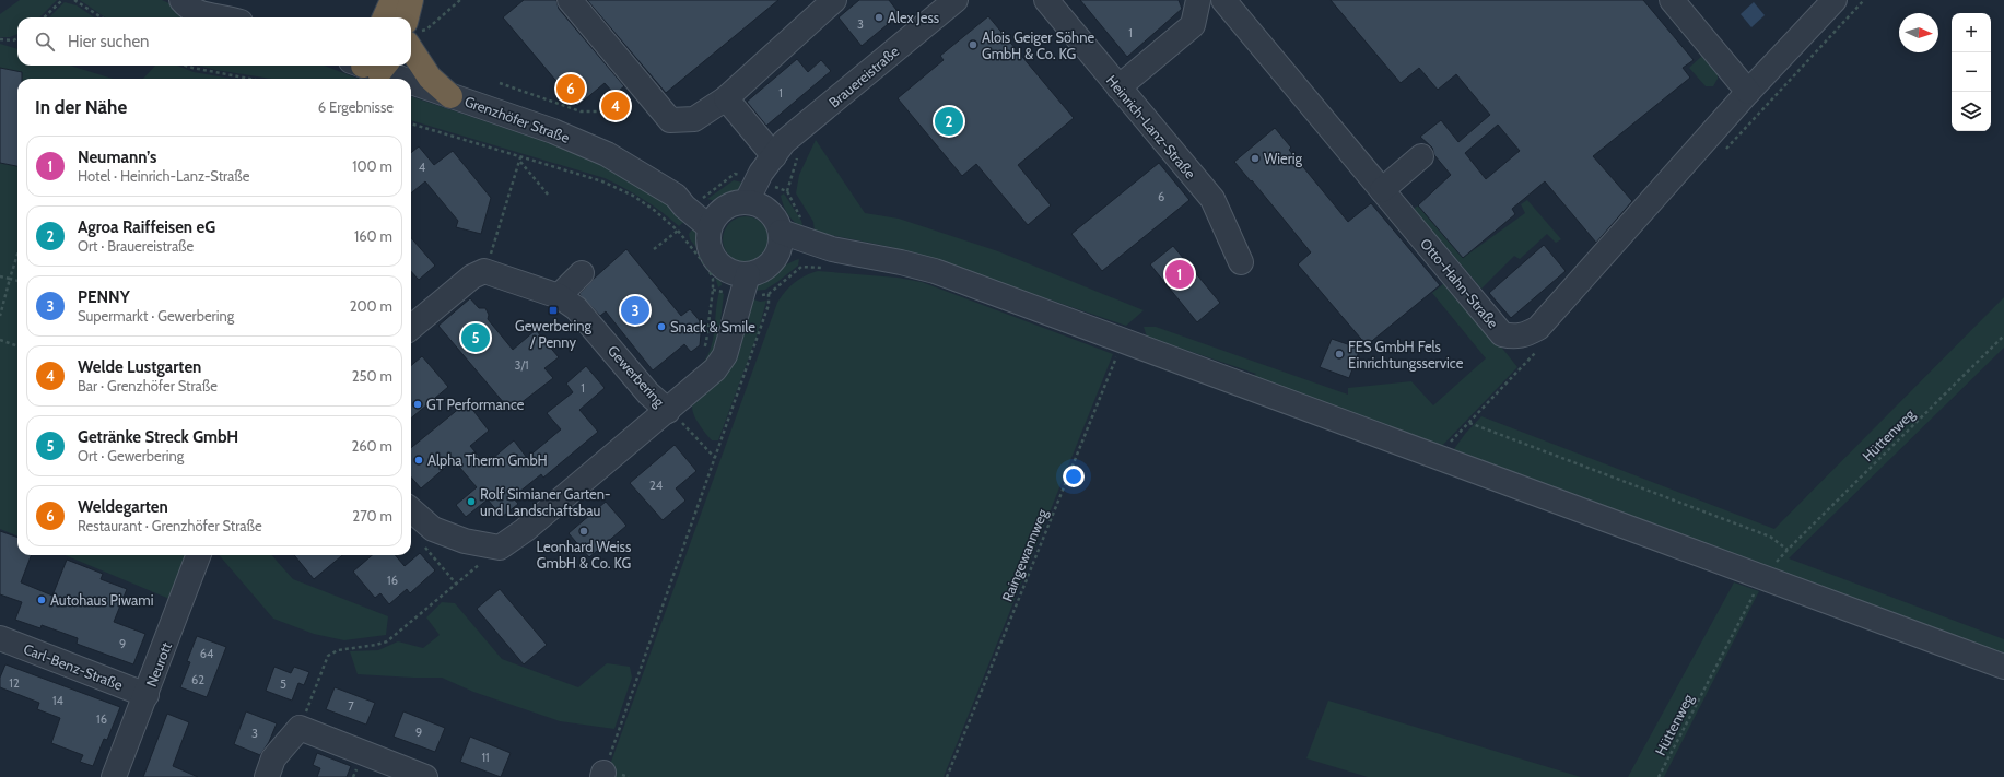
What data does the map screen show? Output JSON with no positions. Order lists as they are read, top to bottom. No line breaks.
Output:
{"streets":{"street":["Brauereistraße","Grenzhöfer Straße","Heinrich-Lanz-Straße","Otto-Hahn-Straße","Gewerbering","Neurott","Carl-Benz-Straße"],"path":["Hüttenweg","Raingewannweg"]},"crossings":[["Neurott","Carl-Benz-Straße"]],"places":{"other":["Alex Jess","Alois Geiger Söhne GmbH & Co. KG","Wierig","Snack & Smile","FES GmbH Fels Einrichtungsservice","GT Performance","Alpha Therm GmbH","Rolf Simianer Garten- und Landschaftsbau","Leonhard Weiss GmbH & Co. KG","Autohaus Piwami"],"transit":["Gewerbering / Penny"]},"house_numbers":["3","1","1","4","6","3/1","1","24","16","9","64","62","12","5","14","7","16","9","3","11"],"north":"right","page":{"map_buttons":["+","−"],"search":"Hier suchen","pins":["6","4","2","1","3","5"],"heading":["In der Nähe","6 Ergebnisse"],"list":[{"mark":"1","name":"Neumann’s","note":"Hotel · Heinrich-Lanz-Straße","value":"100 m"},{"mark":"2","name":"Agroa Raiffeisen eG","note":"Ort · Brauereistraße","value":"160 m"},{"mark":"3","name":"PENNY","note":"Supermarkt · Gewerbering","value":"200 m"},{"mark":"4","name":"Welde Lustgarten","note":"Bar · Grenzhöfer Straße","value":"250 m"},{"mark":"5","name":"Getränke Streck GmbH","note":"Ort · Gewerbering","value":"260 m"},{"mark":"6","name":"Weldegarten","note":"Restaurant · Grenzhöfer Straße","value":"270 m"}]}}
